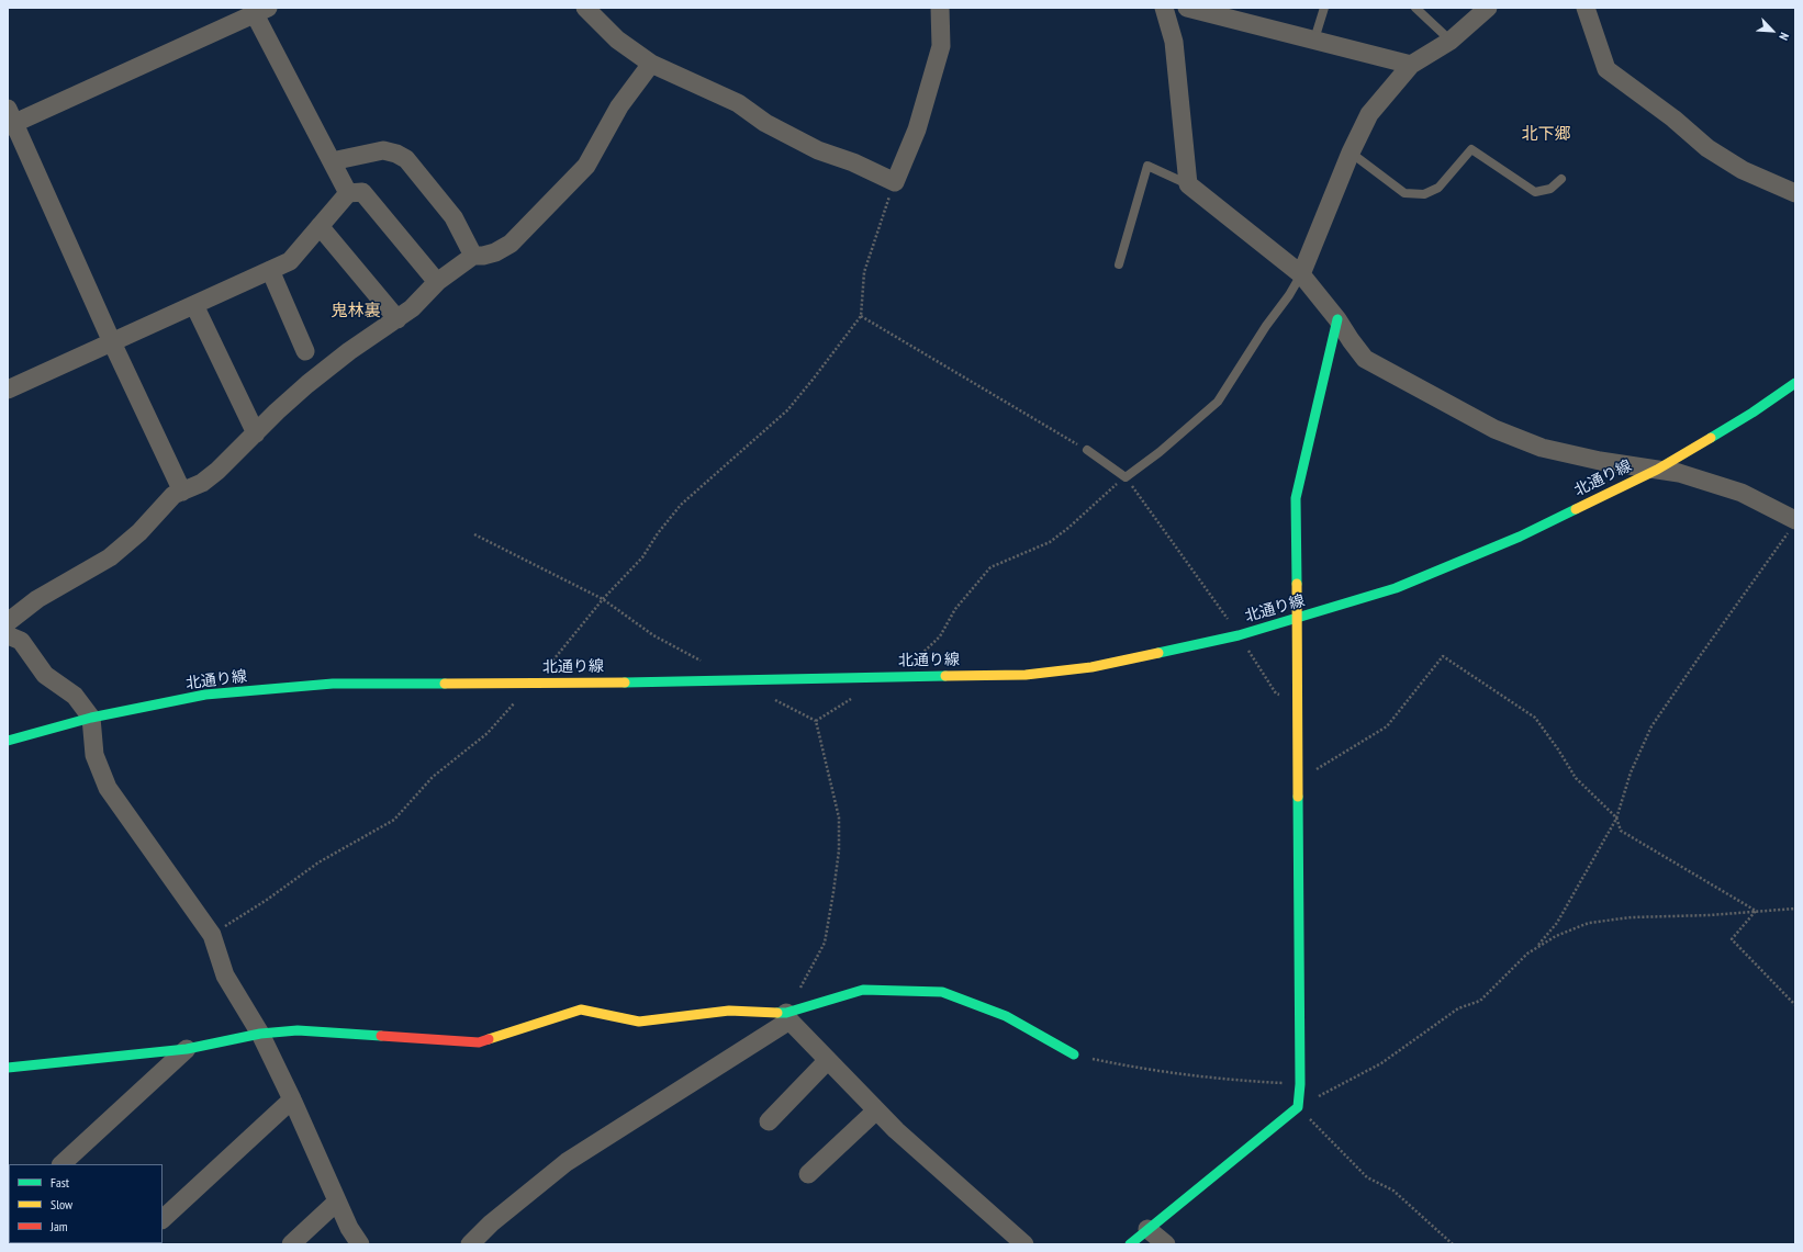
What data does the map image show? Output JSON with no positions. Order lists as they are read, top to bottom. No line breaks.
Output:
{"streets":{"street":["北通り線"]},"districts":["北下郷","鬼林裏"],"legend":["Fast","Slow","Jam"],"north":"bottom right"}
